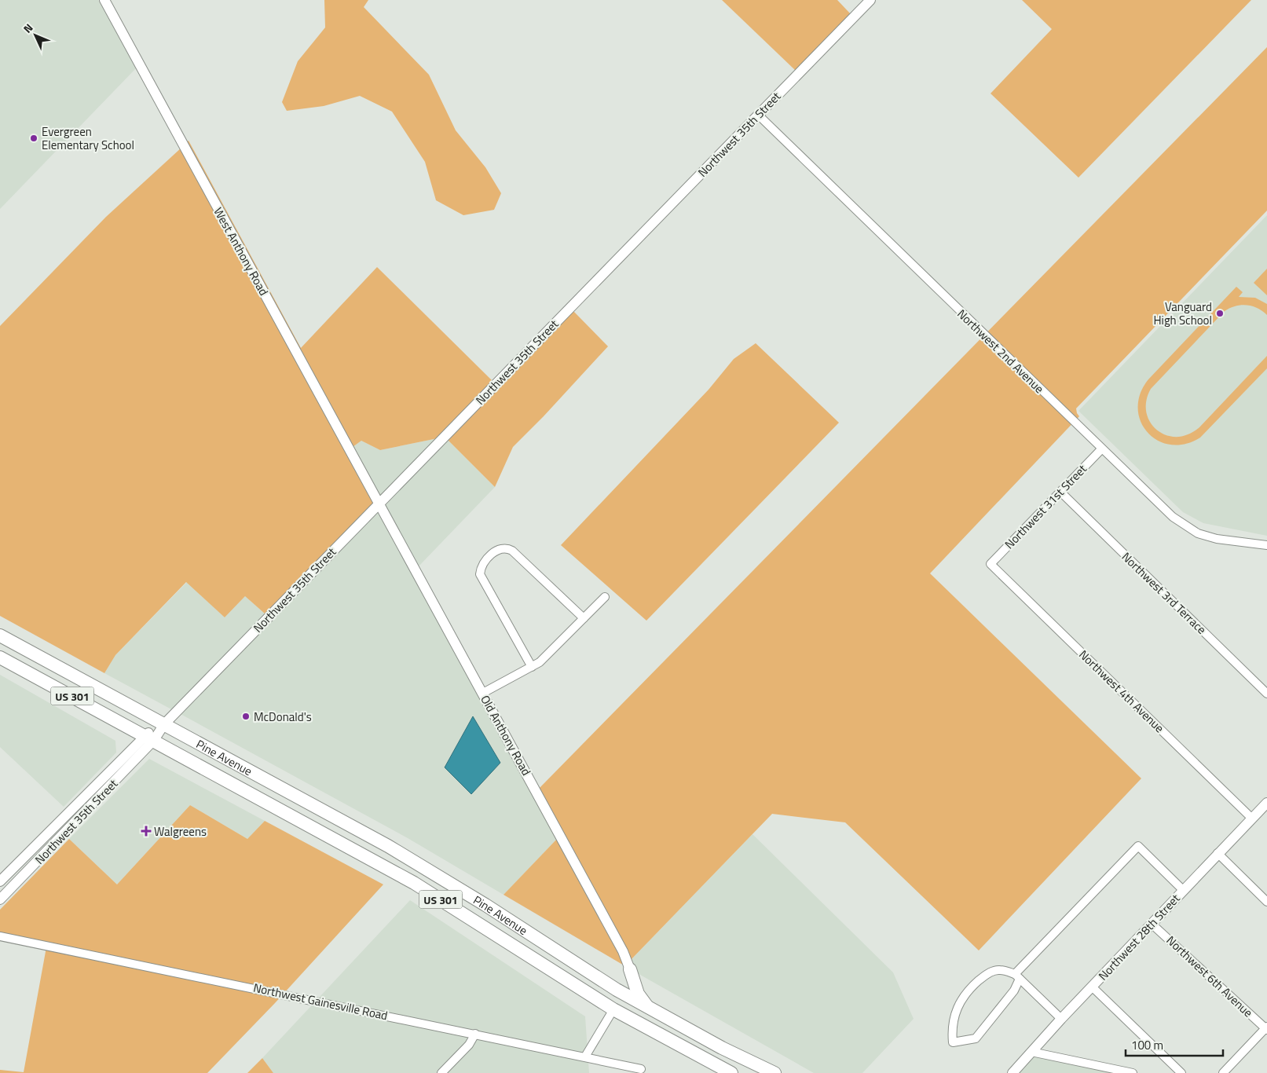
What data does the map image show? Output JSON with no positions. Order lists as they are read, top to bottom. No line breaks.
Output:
{"streets":{"highway":["US 301","Pine Avenue"],"street":["Northwest 35th Street","West Anthony Road","Northwest 2nd Avenue","Northwest 31st Street","Northwest 3rd Terrace","Northwest 4th Avenue","Old Anthony Road","Northwest 28th Street","Northwest 6th Avenue","Northwest Gainesville Road"]},"crossings":[["Northwest 35th Street","West Anthony Road"],["Northwest 35th Street","Northwest 2nd Avenue"],["Northwest 35th Street","US 301"],["Northwest 35th Street","Old Anthony Road"],["Northwest 35th Street","Pine Avenue"],["West Anthony Road","Old Anthony Road"],["Northwest 2nd Avenue","Northwest 31st Street"],["Northwest 31st Street","Northwest 3rd Terrace"],["Northwest 31st Street","Northwest 4th Avenue"],["Northwest 4th Avenue","Northwest 28th Street"],["US 301","Pine Avenue"],["Northwest 28th Street","Northwest 6th Avenue"]],"places":{"other":["Evergreen Elementary School","Vanguard High School","McDonald's"],"health":["Walgreens"]},"scale_bar":"100 m","north":"top left"}
